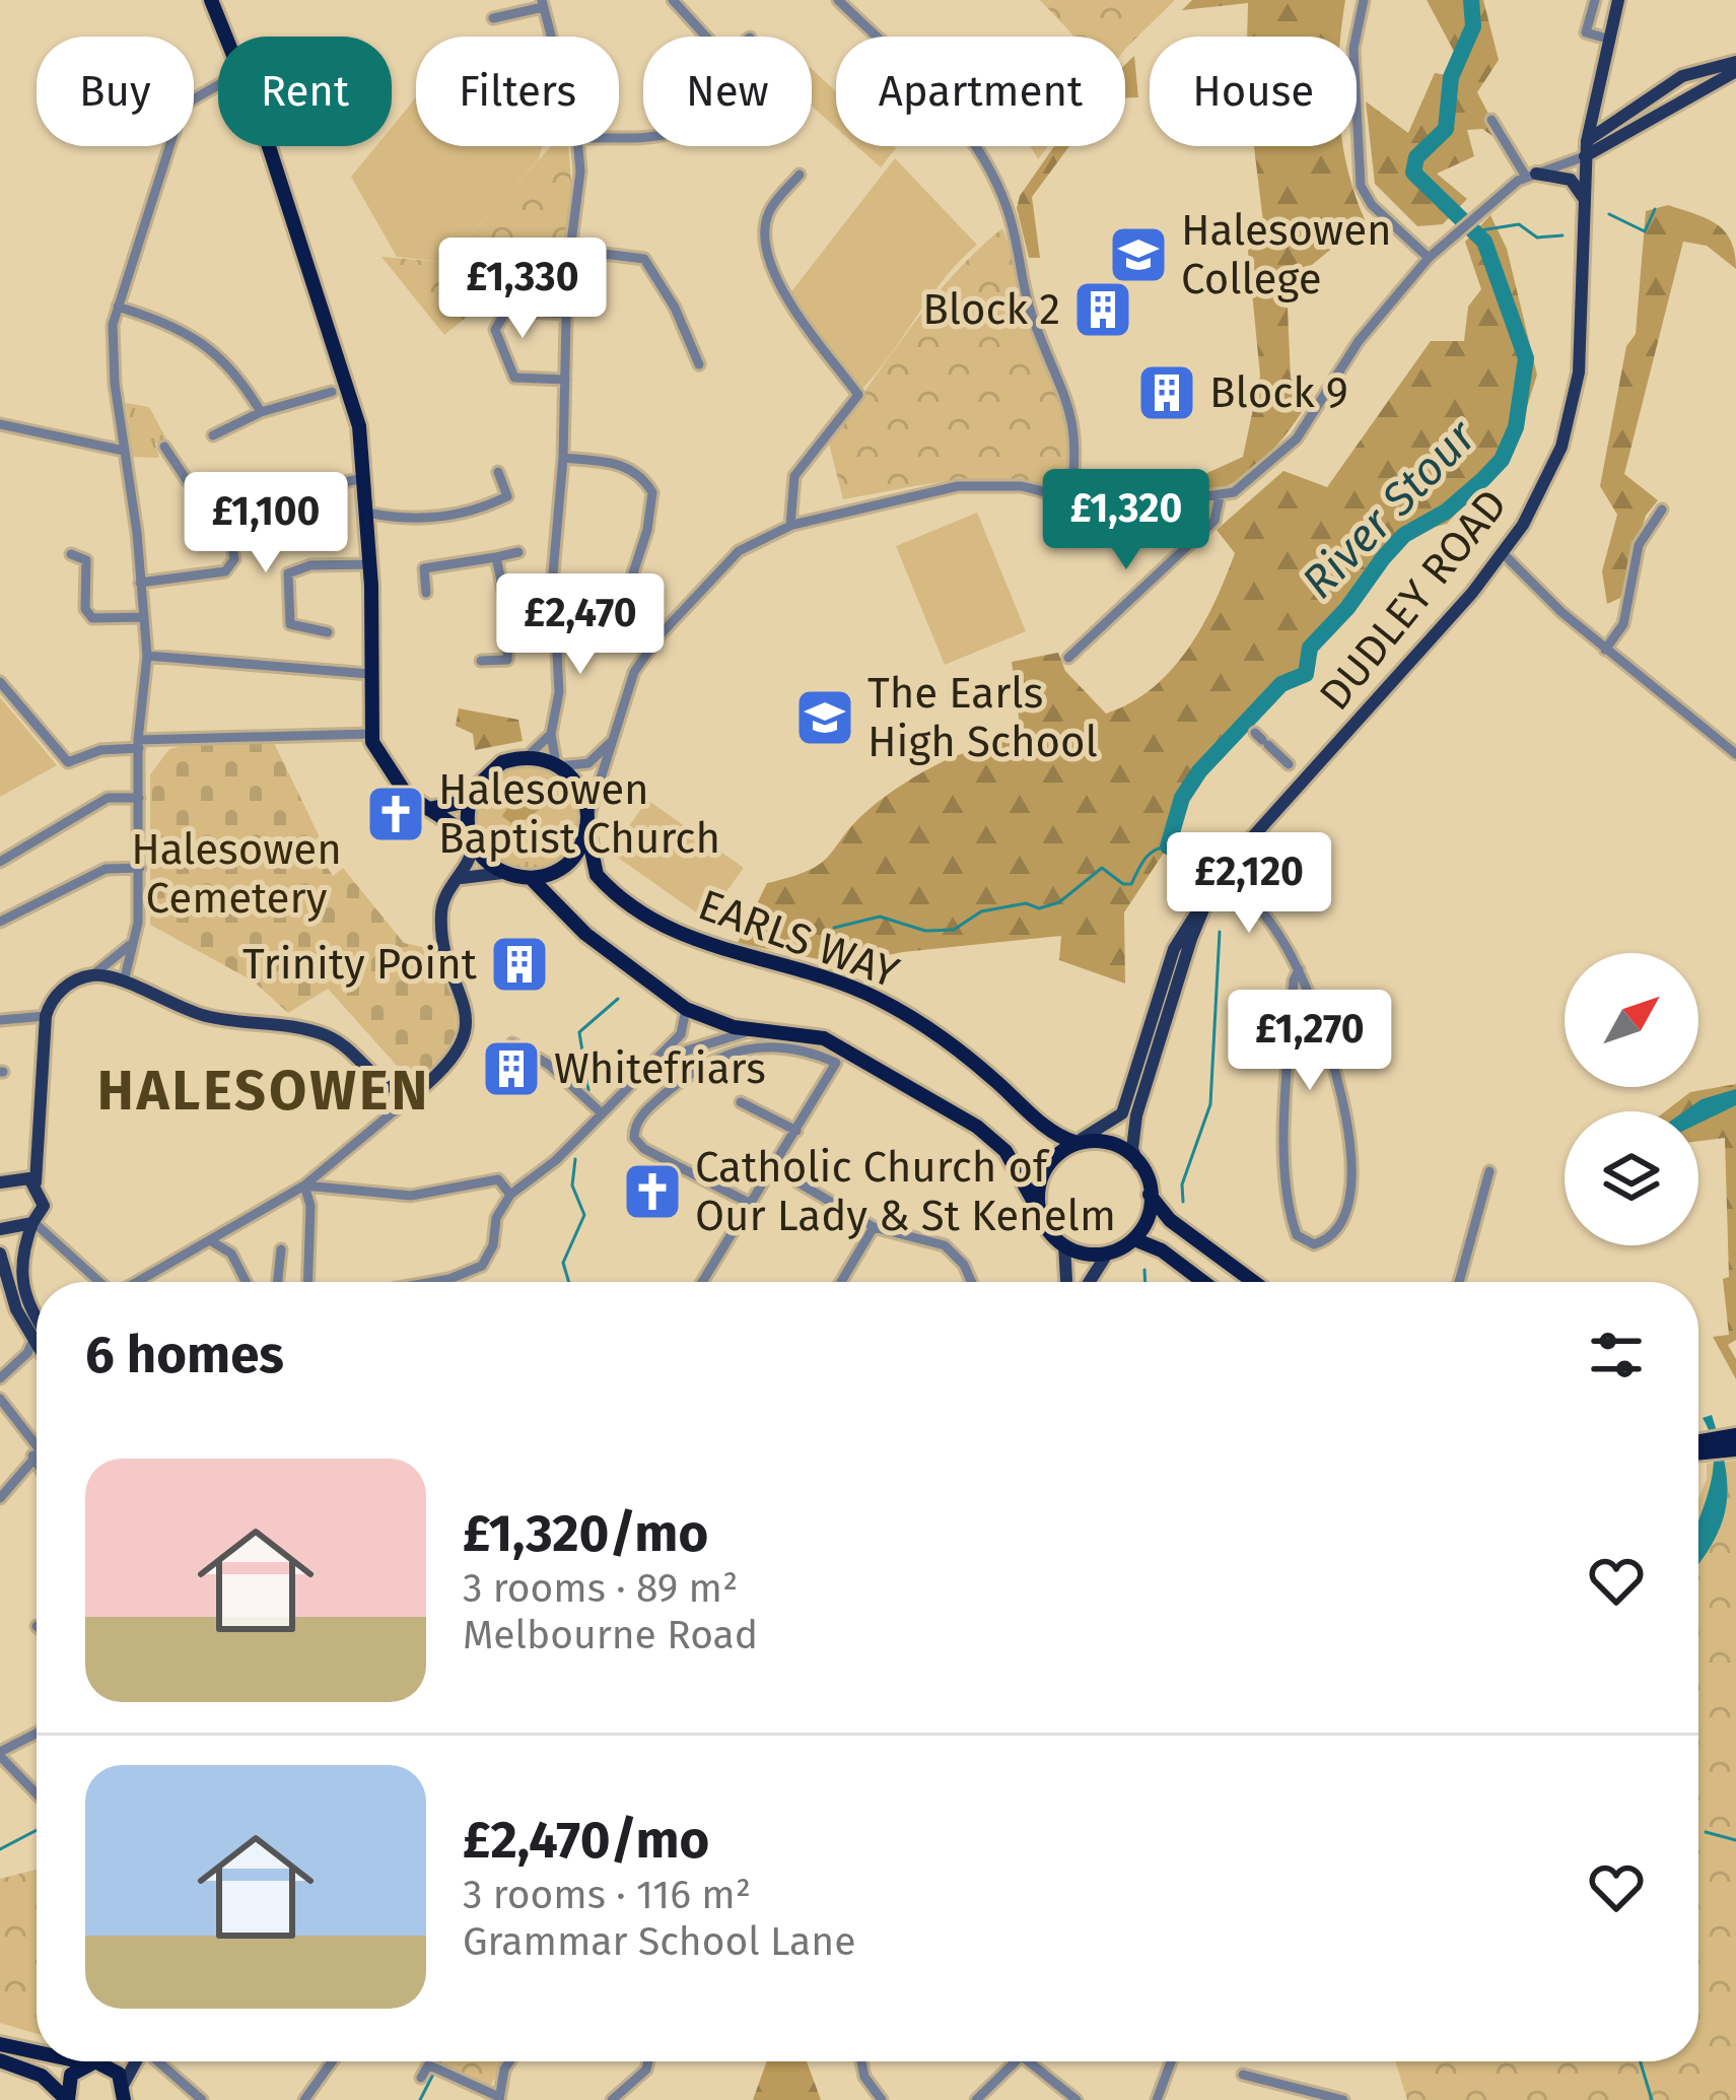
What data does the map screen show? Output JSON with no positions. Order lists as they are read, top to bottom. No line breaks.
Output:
{"streets":{"highway":["EARLS WAY"],"main road":["DUDLEY ROAD"]},"districts":["HALESOWEN"],"water":["River Stour"],"parks":["Halesowen Cemetery"],"places":{"school or university":["Halesowen College","The Earls High School"],"building":["Block 2","Block 9","Trinity Point","Whitefriars"],"church":["Halesowen Baptist Church","Catholic Church of Our Lady & St Kenelm"]},"north":"top right","page":{"chip":["Buy","Rent","Filters","New","Apartment","House"],"price":["£1,330","£1,320","£1,100","£2,470","£2,120","£1,270"],"heading":"6 homes","list":[{"name":"£1,320/mo","note":"3 rooms · 89 m² · Melbourne Road"},{"name":"£2,470/mo","note":"3 rooms · 116 m² · Grammar School Lane"}]}}
